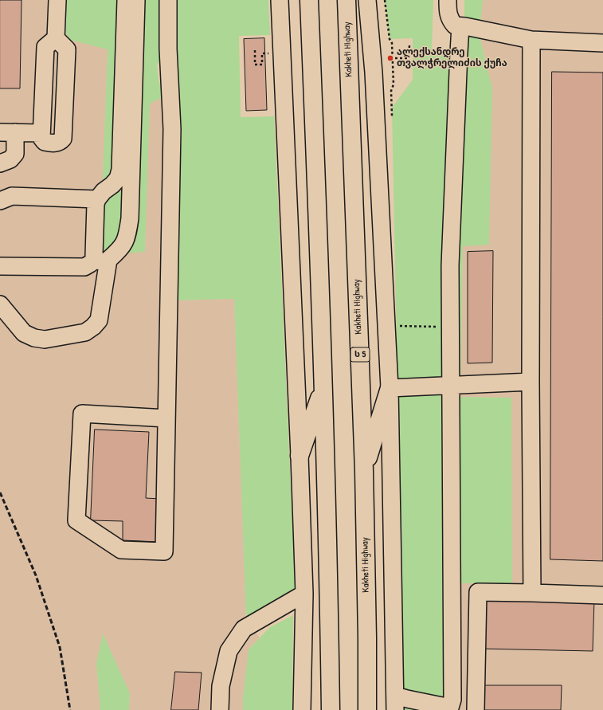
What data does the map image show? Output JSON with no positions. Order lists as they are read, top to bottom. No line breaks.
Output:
{"streets":{"highway":["Kakheti Highway","ს 5"]},"places":["ალექსანდრე თვალჭრელიძის ქუჩა"]}
